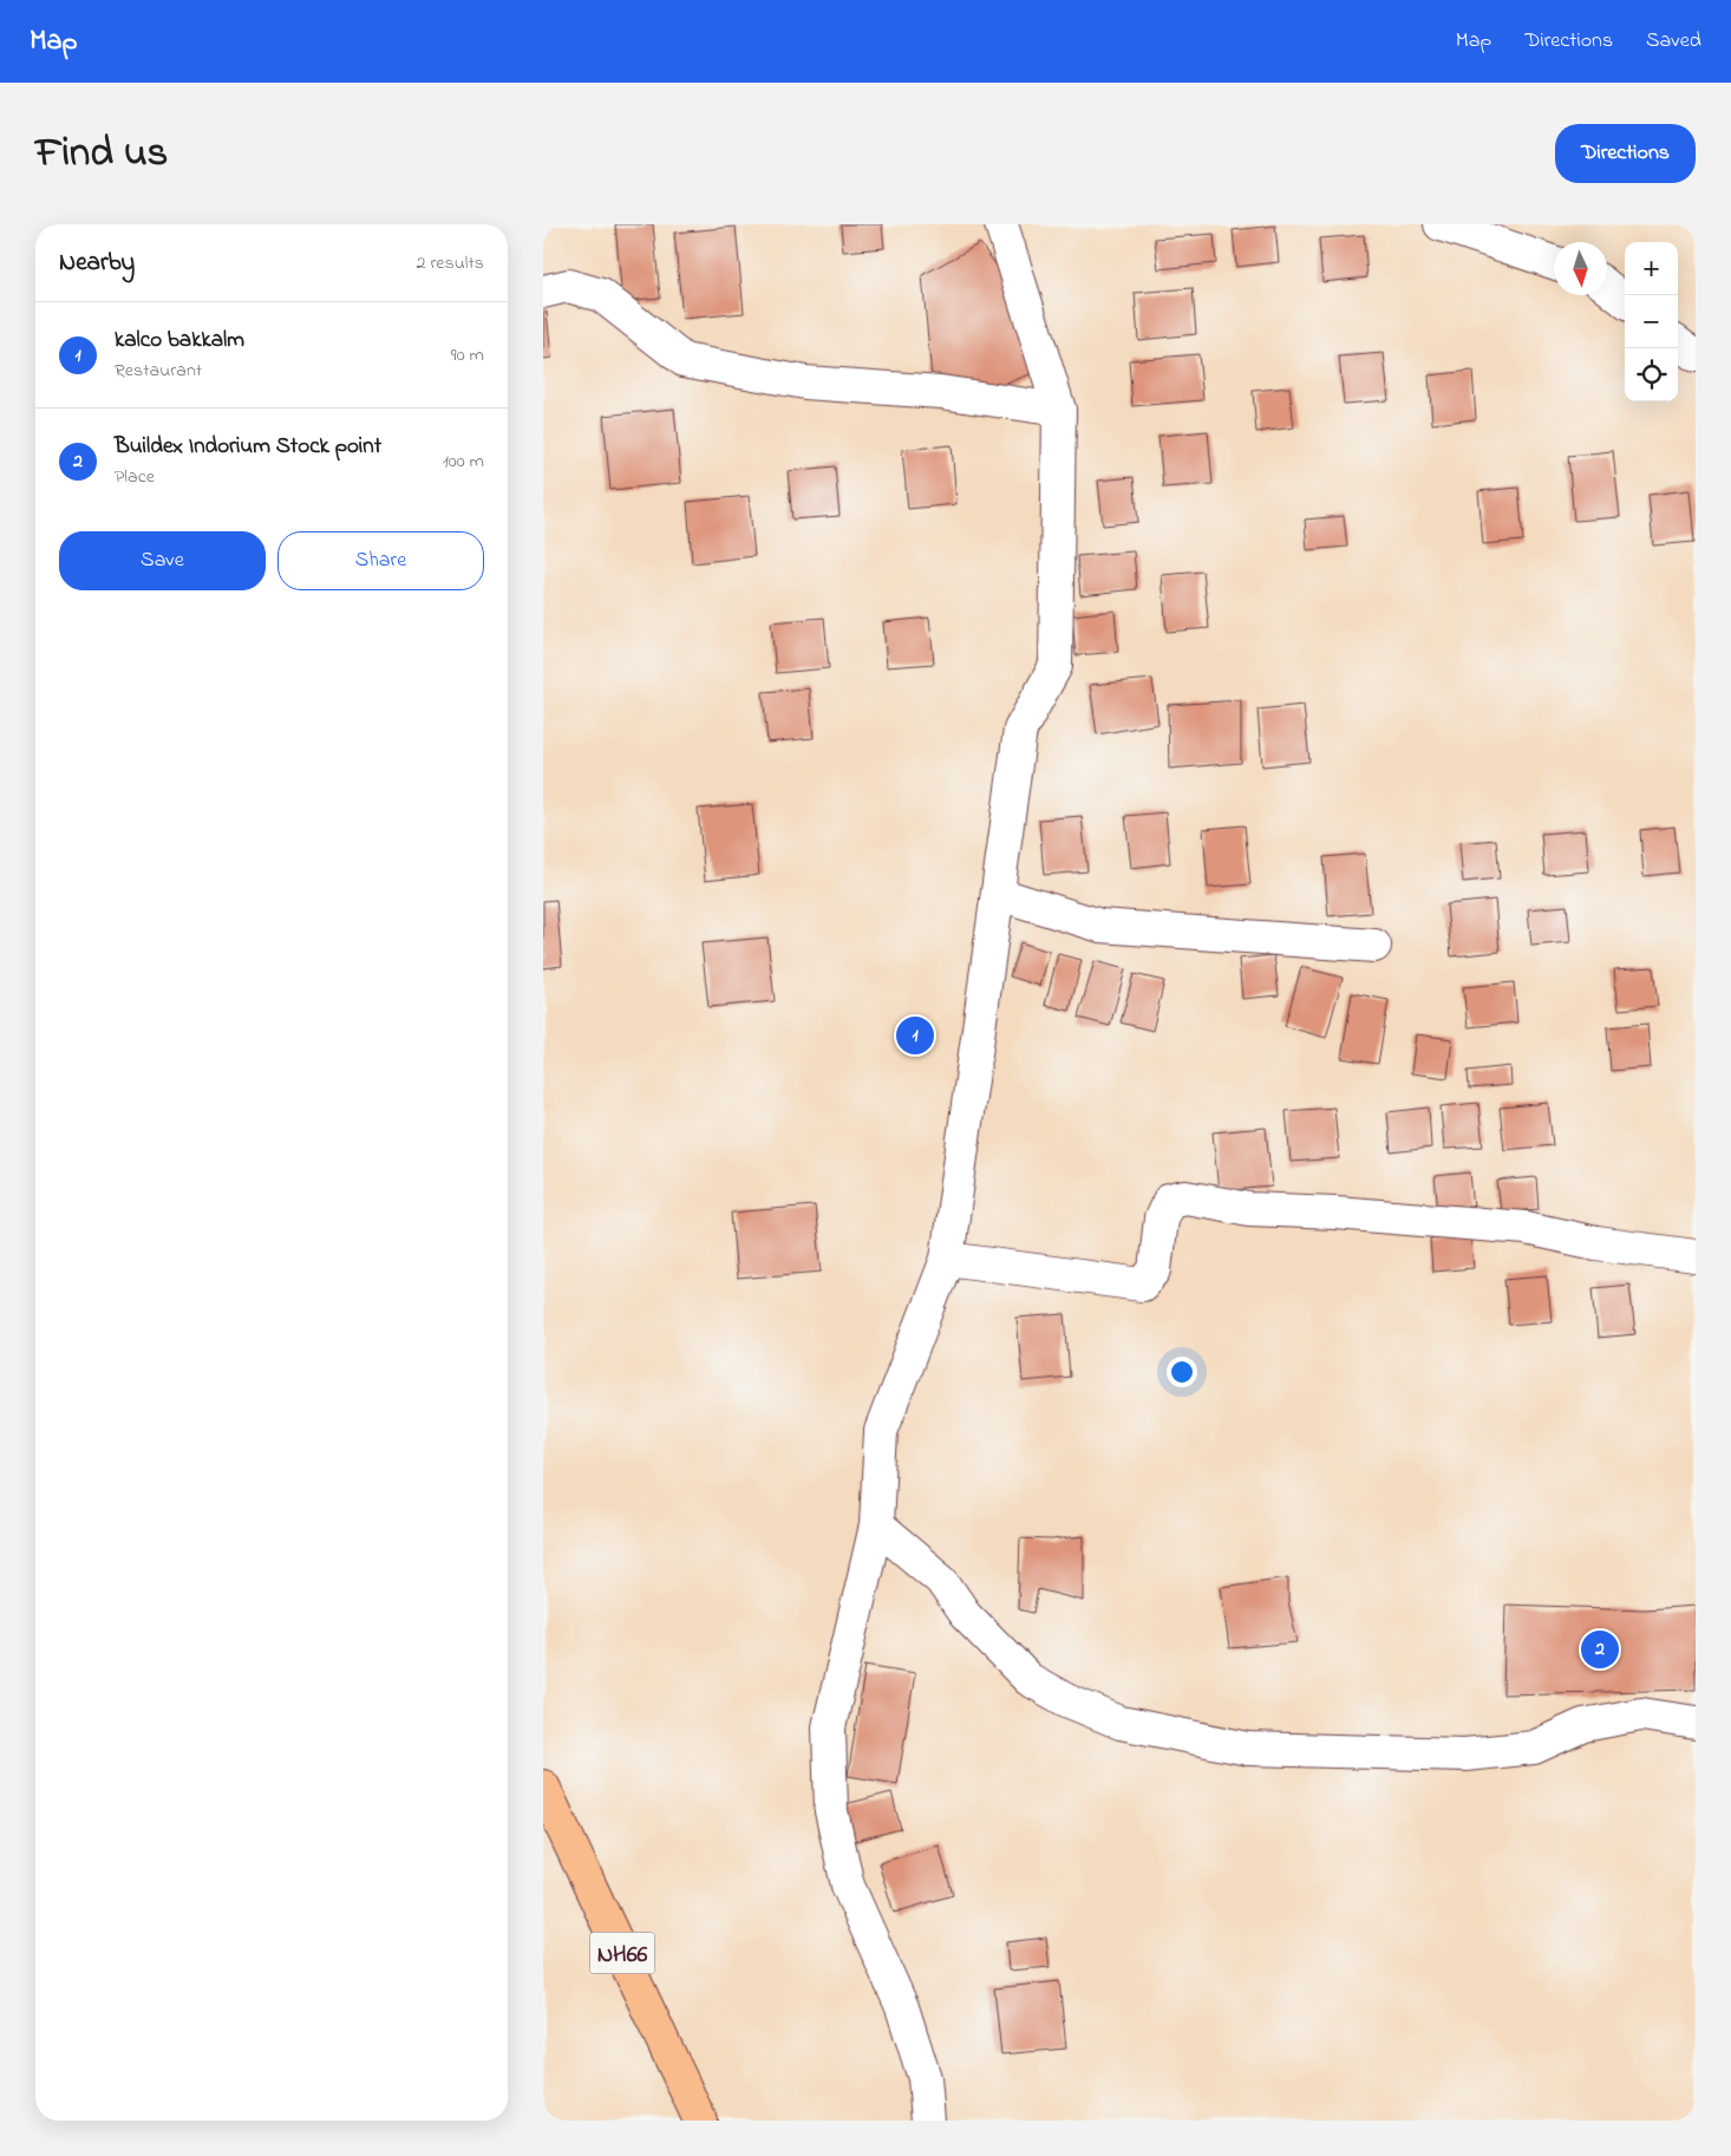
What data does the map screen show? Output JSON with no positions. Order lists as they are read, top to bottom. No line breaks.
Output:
{"streets":{"highway":["NH66"]},"north":"bottom","page":{"header":"Map","nav":["Map","Directions","Saved"],"title":"Find us","buttons":["Directions",["Save","Share"]],"heading":["Nearby","2 results"],"map_buttons":["+","−"],"list":[{"mark":"1","name":"kalco bakkalm","note":"Restaurant","value":"90 m"},{"mark":"2","name":"Buildex Indorium Stock point","note":"Place","value":"100 m"}],"pins":["1","2"]}}
